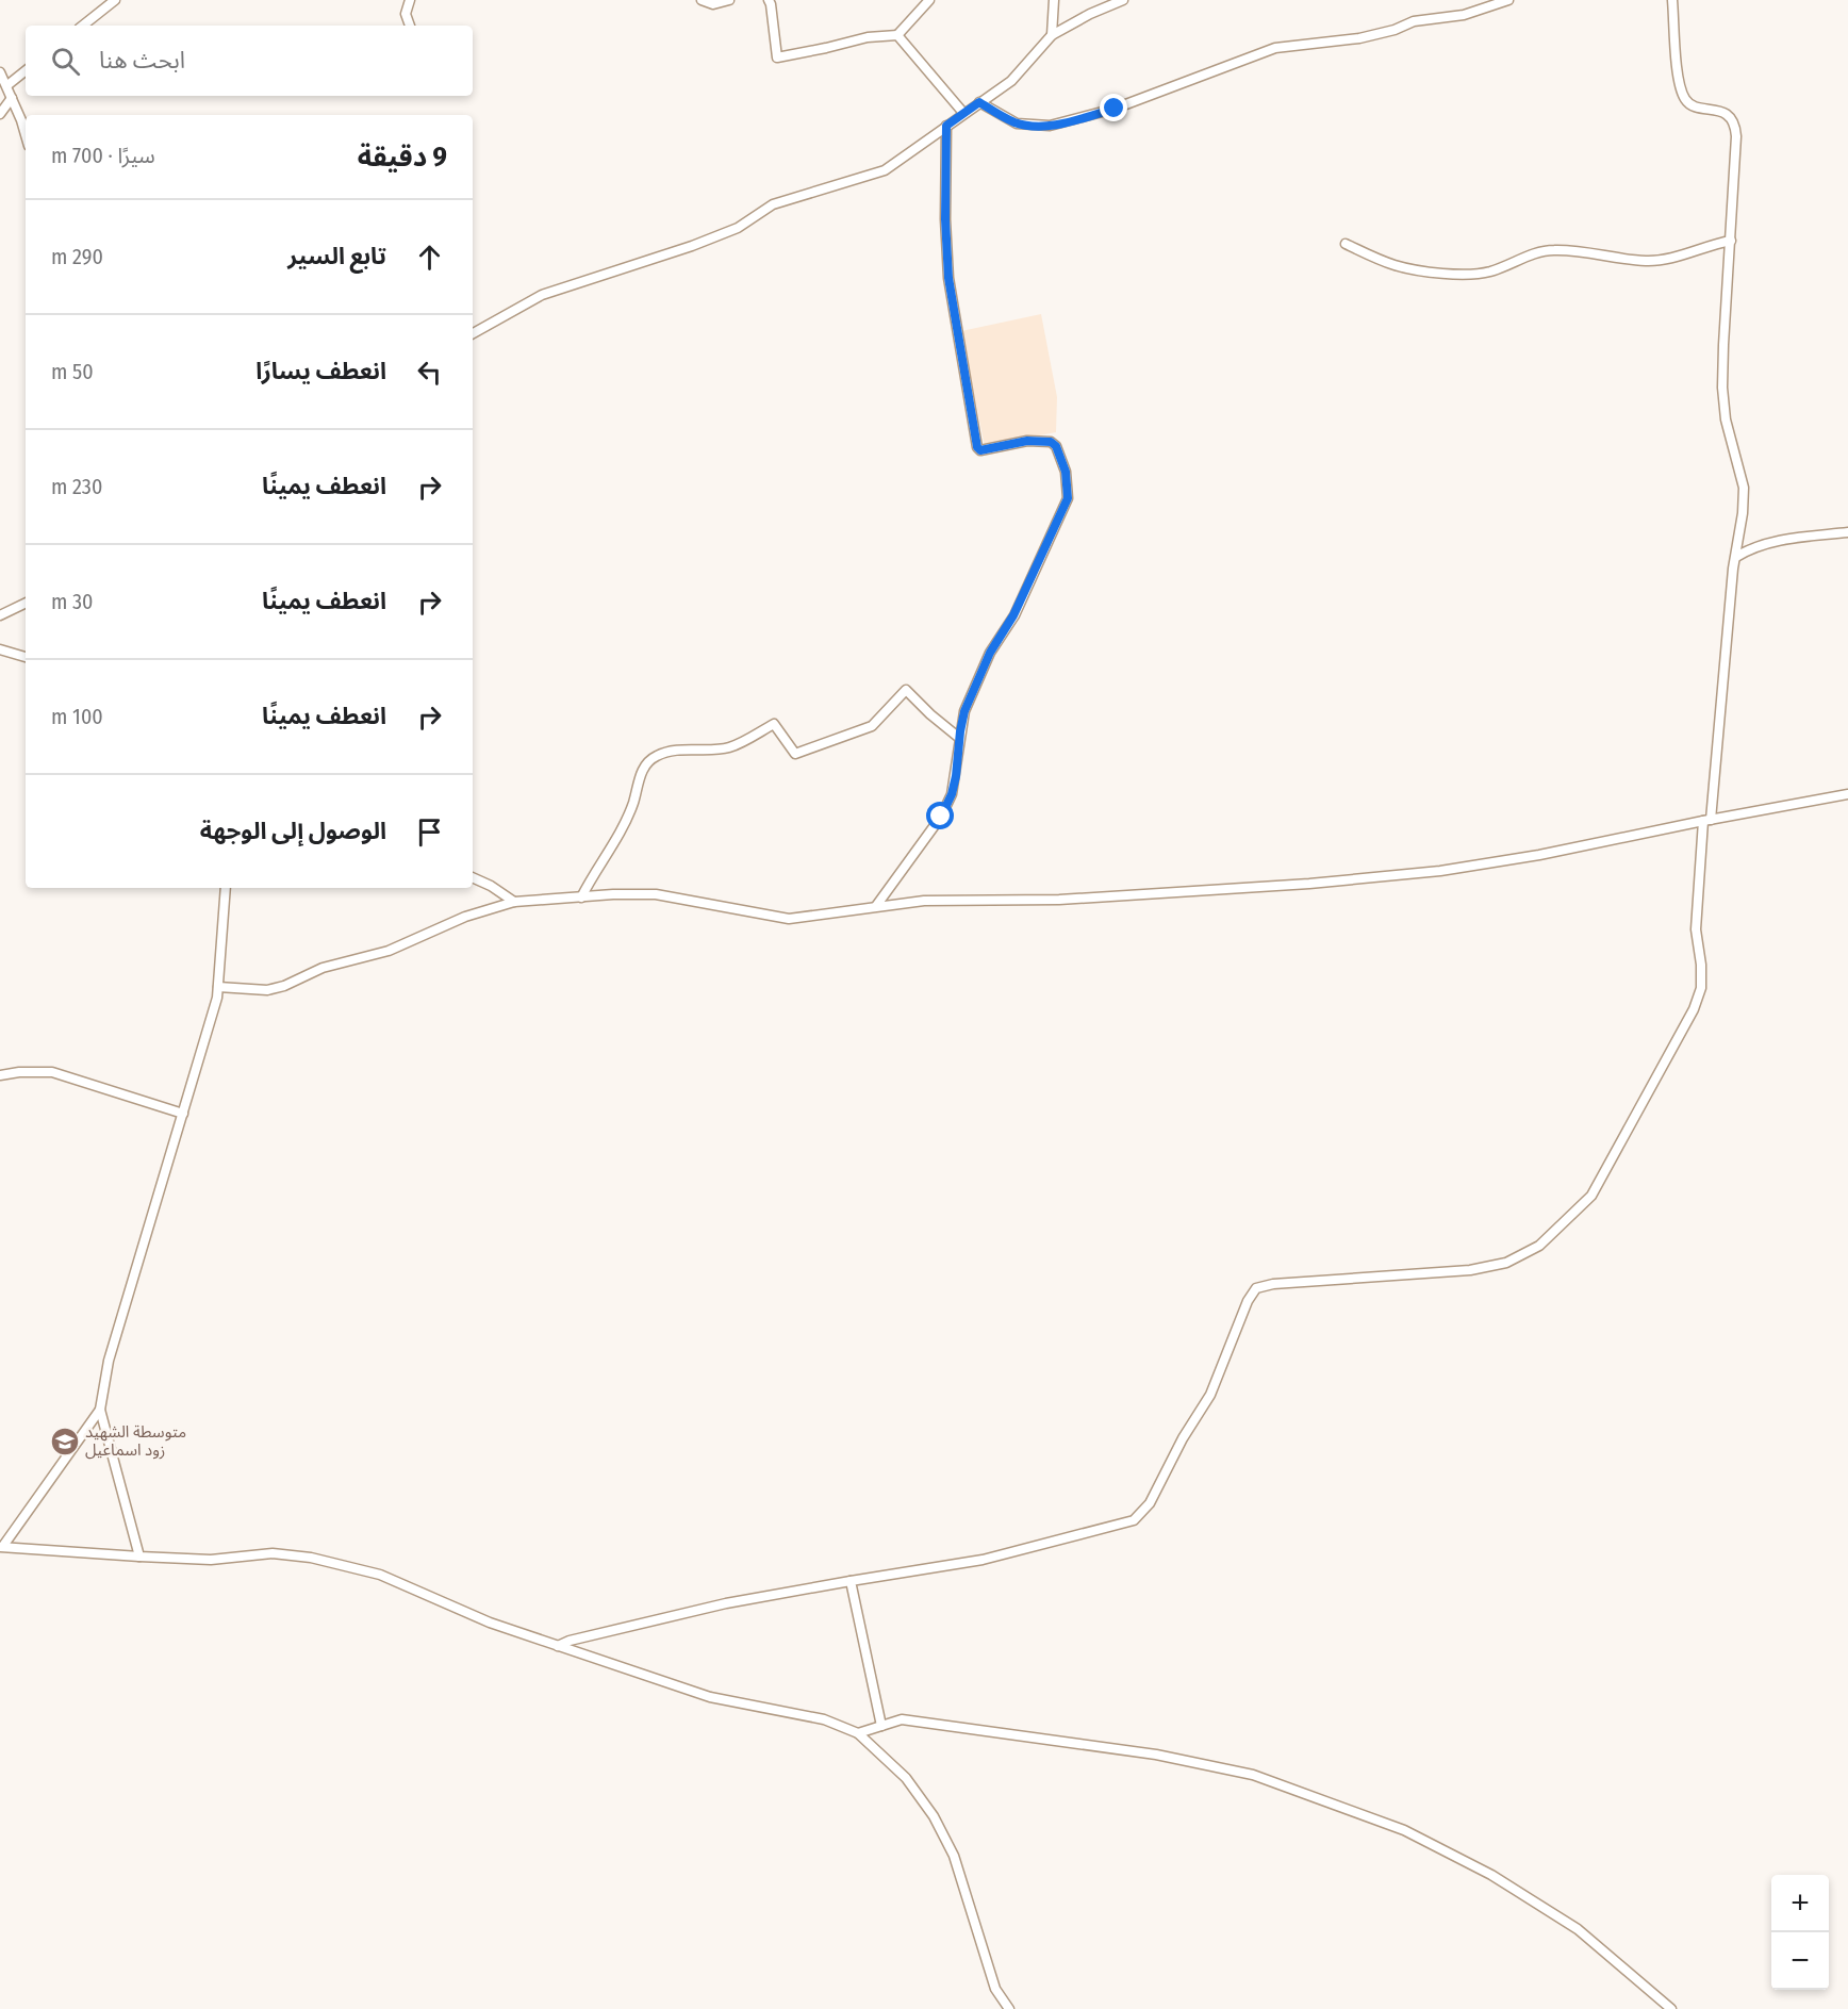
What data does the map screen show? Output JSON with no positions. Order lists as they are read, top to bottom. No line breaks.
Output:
{"places":{"school or university":["متوسطة الشهيد زود اسماعيل"]},"page":{"search":"ابحث هنا","heading":["9 دقيقة","سيرًا · 700 m"],"list":[["تابع السير","290 m"],["انعطف يسارًا","50 m"],["انعطف يمينًا","230 m"],["انعطف يمينًا","30 m"],["انعطف يمينًا","100 m"],"الوصول إلى الوجهة"],"map_buttons":["+","−"]}}
